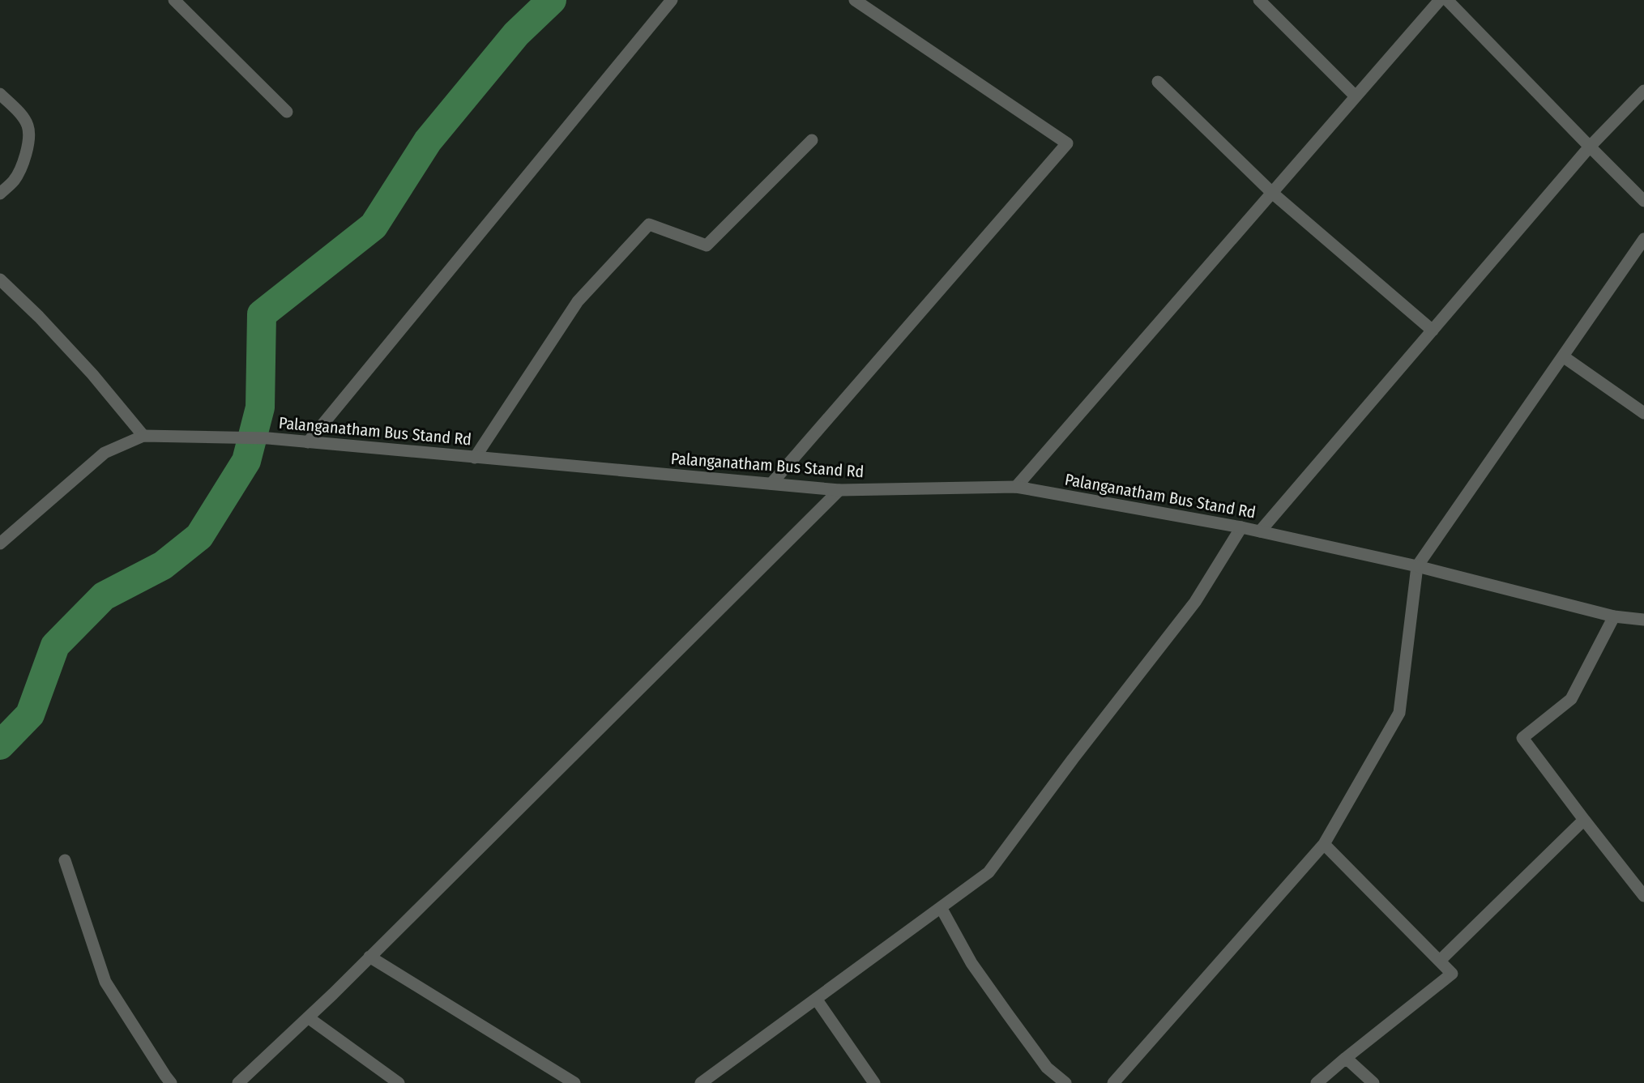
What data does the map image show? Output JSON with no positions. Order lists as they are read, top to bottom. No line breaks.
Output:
{"streets":{"street":["Palanganatham Bus Stand Rd"]}}
